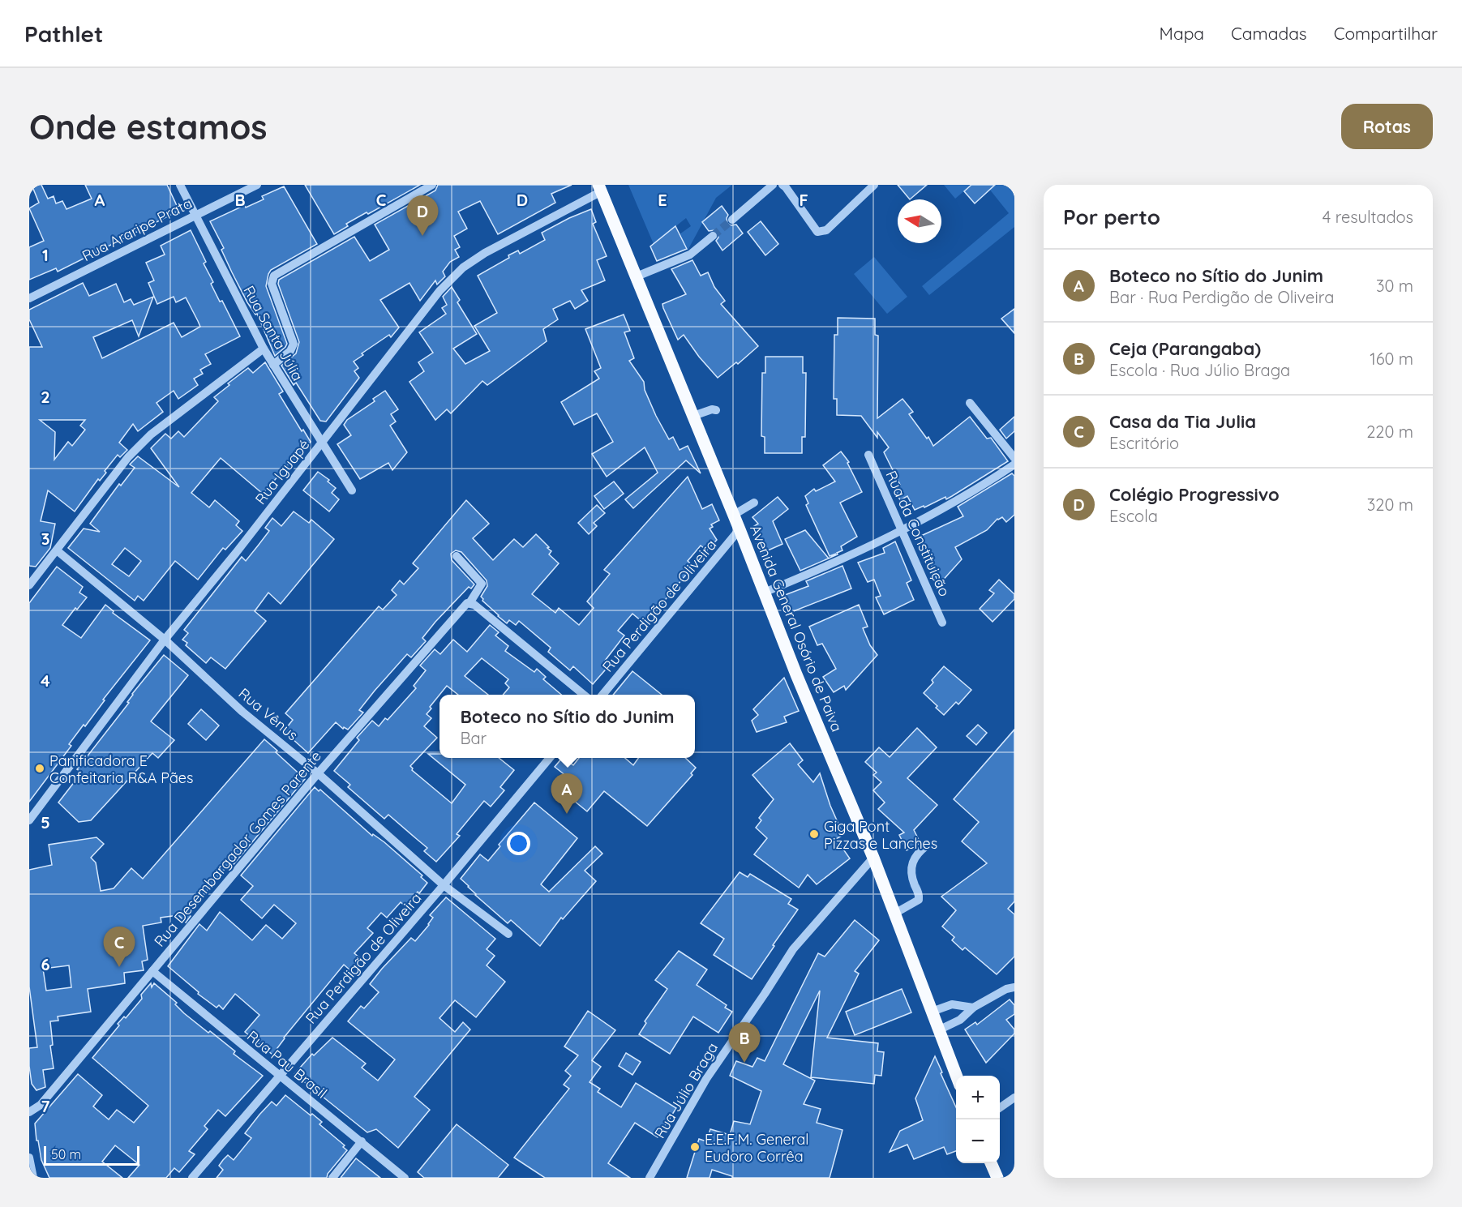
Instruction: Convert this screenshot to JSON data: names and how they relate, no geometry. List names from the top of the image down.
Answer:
{
  "streets": {
    "main road": ["Avenida General Osório de Paiva"],
    "street": [
      "Rua Araripe Prata",
      "Rua Santa Júlia",
      "Rua Iguapé",
      "Rua da Constituição",
      "Rua Perdigão de Oliveira",
      "Rua Vênus",
      "Rua Desembargador Gomes Parente",
      "Rua Pau Brasil",
      "Rua Júlio Braga"
    ]
  },
  "crossings": [
    ["Rua Araripe Prata", "Rua Santa Júlia"],
    ["Rua Santa Júlia", "Rua Iguapé"],
    ["Rua Iguapé", "Avenida General Osório de Paiva"],
    ["Rua Iguapé", "Rua Vênus"],
    ["Rua Perdigão de Oliveira", "Avenida General Osório de Paiva"],
    ["Rua Perdigão de Oliveira", "Rua Vênus"],
    ["Rua Perdigão de Oliveira", "Rua Pau Brasil"],
    ["Avenida General Osório de Paiva", "Rua Júlio Braga"],
    ["Rua Vênus", "Rua Desembargador Gomes Parente"],
    ["Rua Desembargador Gomes Parente", "Rua Pau Brasil"]
  ],
  "places": ["Panificadora E Confeitaria R&A Pães", "Giga Pont Pizzas e Lanches", "E.E.F.M. General Eudoro Corrêa"],
  "scale_bar": "50 m",
  "north": "left",
  "page": {
    "header": "Pathlet",
    "nav": ["Mapa", "Camadas", "Compartilhar"],
    "buttons": "Rotas",
    "title": "Onde estamos",
    "heading": ["Por perto", "4 resultados"],
    "pins": [
      "D",
      "A",
      "C",
      "B"
    ],
    "list": [
      {
        "mark": "A",
        "name": "Boteco no Sítio do Junim",
        "note": "Bar · Rua Perdigão de Oliveira",
        "value": "30 m"
      },
      {
        "mark": "B",
        "name": "Ceja (Parangaba)",
        "note": "Escola · Rua Júlio Braga",
        "value": "160 m"
      },
      {
        "mark": "C",
        "name": "Casa da Tia Julia",
        "note": "Escritório",
        "value": "220 m"
      },
      {
        "mark": "D",
        "name": "Colégio Progressivo",
        "note": "Escola",
        "value": "320 m"
      }
    ],
    "popup": ["Boteco no Sítio do Junim", "Bar"],
    "map_buttons": ["+", "−"],
    "scale": "50 m"
  },
  "grid": {
    "columns": [
      "A",
      "B",
      "C",
      "D",
      "E",
      "F"
    ],
    "rows": [
      "1",
      "2",
      "3",
      "4",
      "5",
      "6",
      "7"
    ]
  }
}
